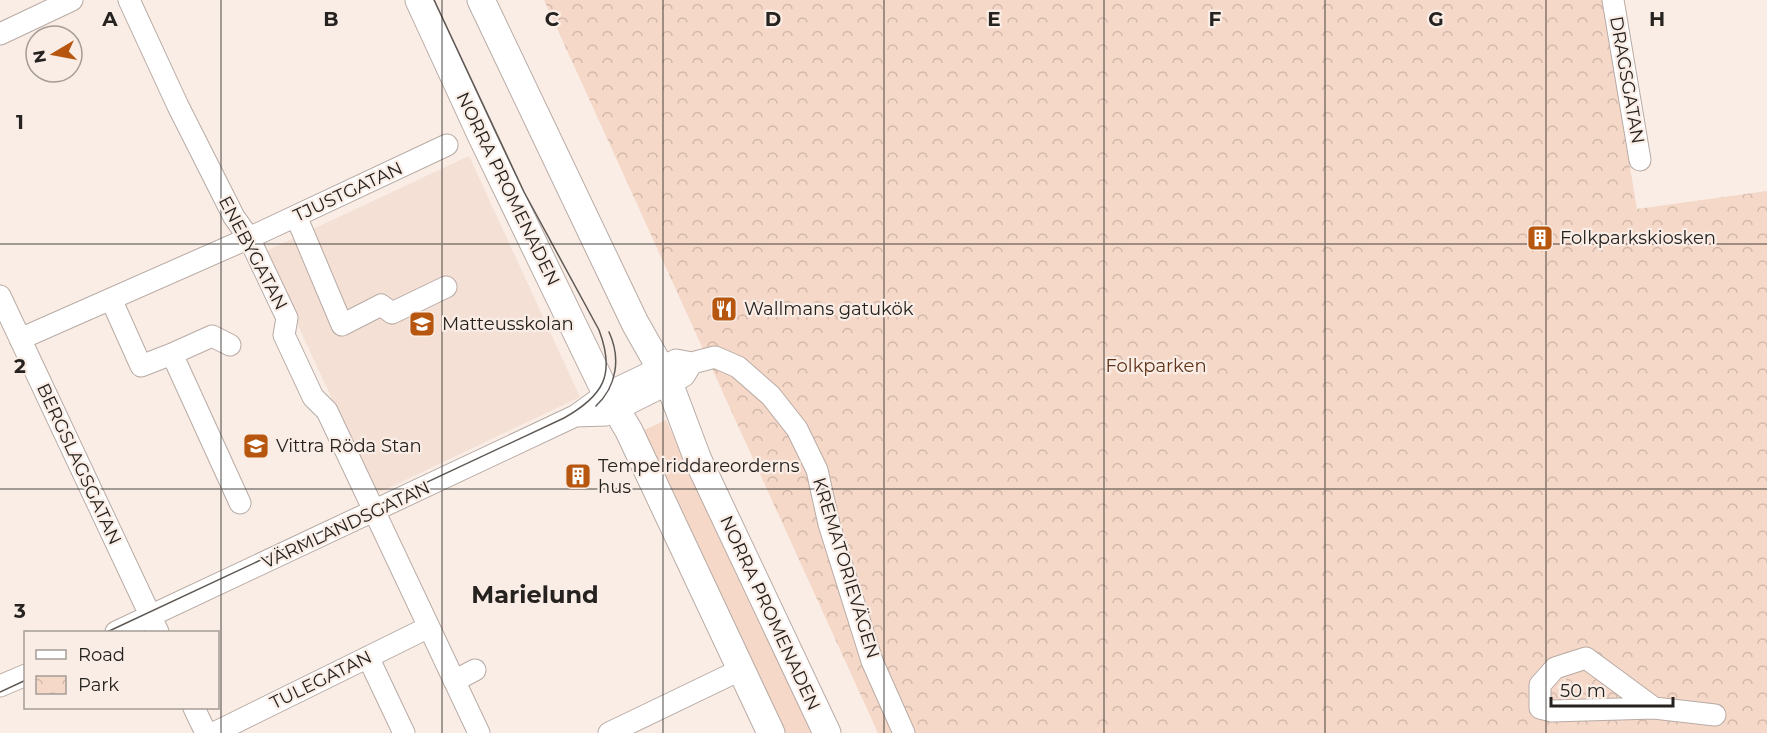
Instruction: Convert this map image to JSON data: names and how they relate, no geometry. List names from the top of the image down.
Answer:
{
  "streets": {
    "main road": ["NORRA PROMENADEN"],
    "street": [
      "DRAGSGATAN",
      "TJUSTGATAN",
      "ENEBYGATAN",
      "BERGSLAGSGATAN",
      "VÄRMLANDSGATAN",
      "KREMATORIEVÄGEN",
      "TULEGATAN"
    ]
  },
  "crossings": [
    ["NORRA PROMENADEN", "VÄRMLANDSGATAN"],
    ["NORRA PROMENADEN", "KREMATORIEVÄGEN"],
    ["TJUSTGATAN", "ENEBYGATAN"],
    ["TJUSTGATAN", "BERGSLAGSGATAN"],
    ["ENEBYGATAN", "VÄRMLANDSGATAN"],
    ["ENEBYGATAN", "TULEGATAN"],
    ["BERGSLAGSGATAN", "VÄRMLANDSGATAN"],
    ["VÄRMLANDSGATAN", "KREMATORIEVÄGEN"]
  ],
  "districts": ["Marielund"],
  "parks": ["Folkparken"],
  "places": {
    "building": ["Folkparkskiosken", "Tempelriddareorderns hus"],
    "restaurant": ["Wallmans gatukök"],
    "school or university": ["Matteusskolan", "Vittra Röda Stan"]
  },
  "legend": ["Road", "Park"],
  "scale_bar": "50 m",
  "north": "left",
  "grid": {
    "columns": [
      "A",
      "B",
      "C",
      "D",
      "E",
      "F",
      "G",
      "H"
    ],
    "rows": ["1", "2", "3"]
  }
}
